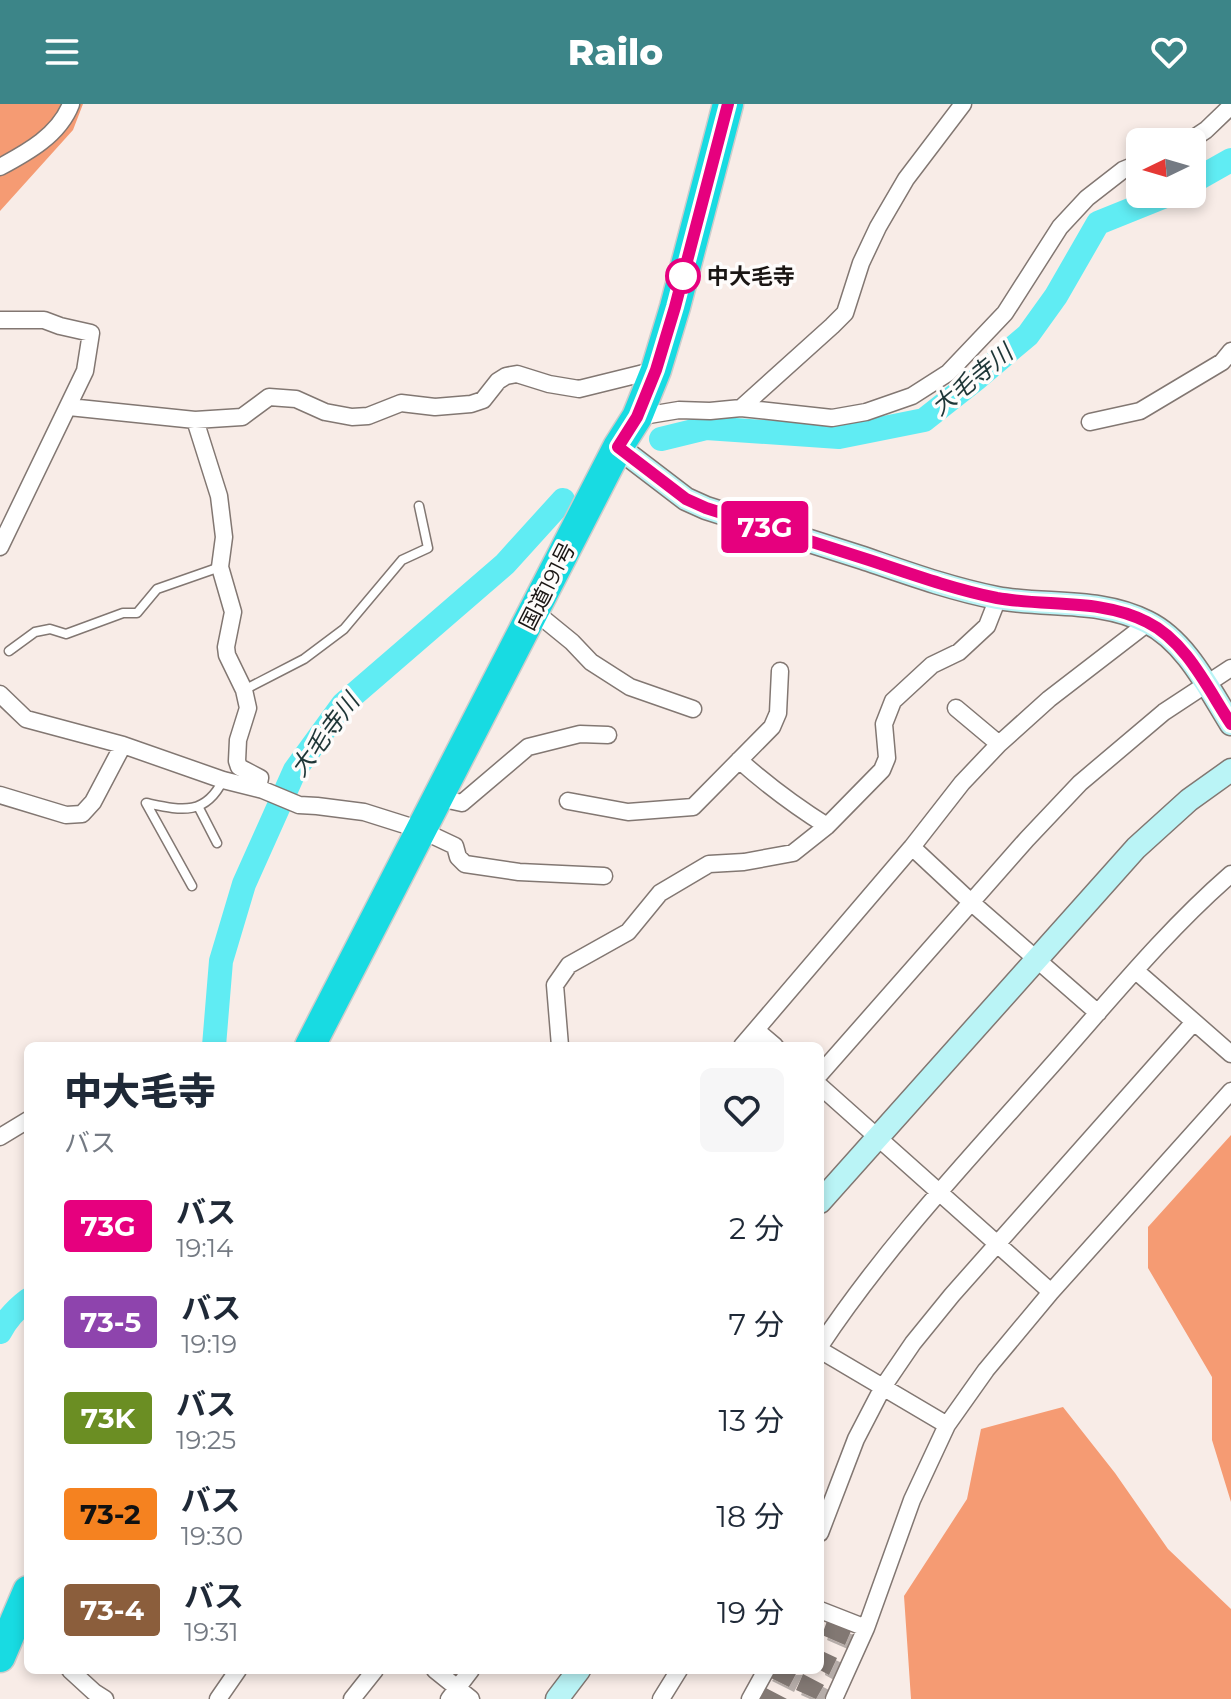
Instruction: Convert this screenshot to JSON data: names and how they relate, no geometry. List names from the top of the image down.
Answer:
{
  "streets": {
    "highway": ["国道191号"]
  },
  "water": ["大毛寺川"],
  "places": ["中大毛寺"],
  "lines": ["bus line 73G"],
  "north": "left",
  "page": {
    "header": "Railo",
    "on_map": "73G",
    "heading": ["中大毛寺", "バス"],
    "list": [
      {
        "mark": "73G",
        "name": "バス",
        "note": "19:14",
        "value": "2 分"
      },
      {
        "mark": "73-5",
        "name": "バス",
        "note": "19:19",
        "value": "7 分"
      },
      {
        "mark": "73K",
        "name": "バス",
        "note": "19:25",
        "value": "13 分"
      },
      {
        "mark": "73-2",
        "name": "バス",
        "note": "19:30",
        "value": "18 分"
      },
      {
        "mark": "73-4",
        "name": "バス",
        "note": "19:31",
        "value": "19 分"
      }
    ]
  }
}
